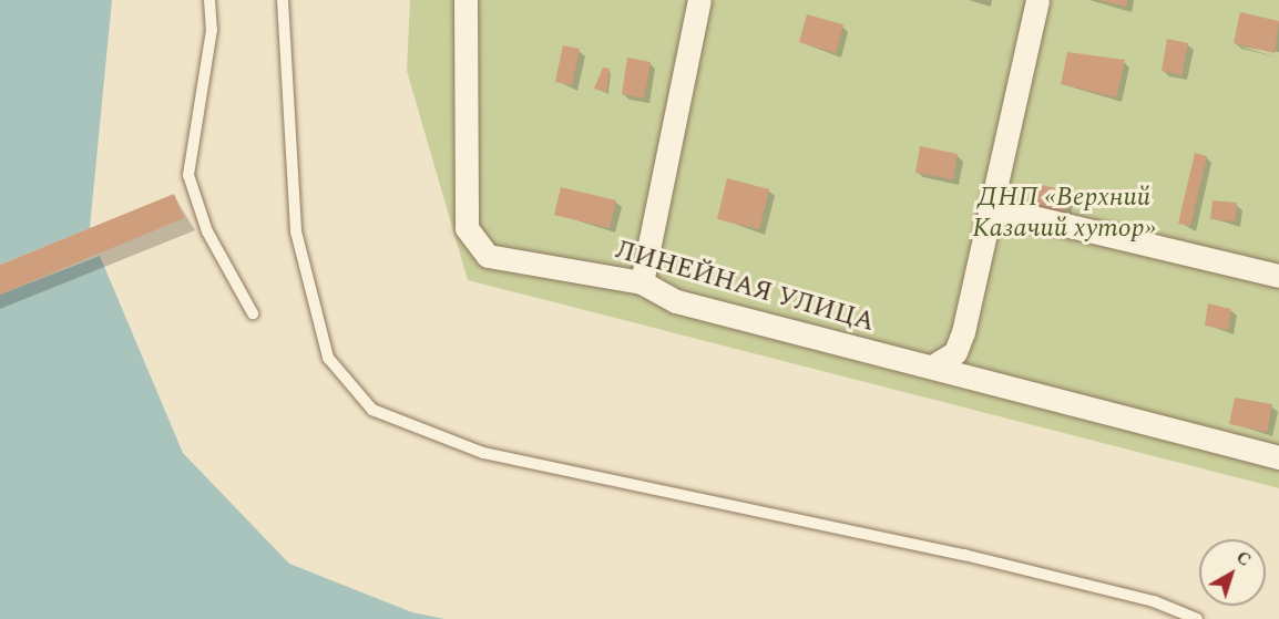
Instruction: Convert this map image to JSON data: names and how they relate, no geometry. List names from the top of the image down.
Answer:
{
  "streets": {
    "street": ["ЛИНЕЙНАЯ УЛИЦА"]
  },
  "parks": ["ДНП «Верхний Казачий хутор»"],
  "north": "top right"
}
